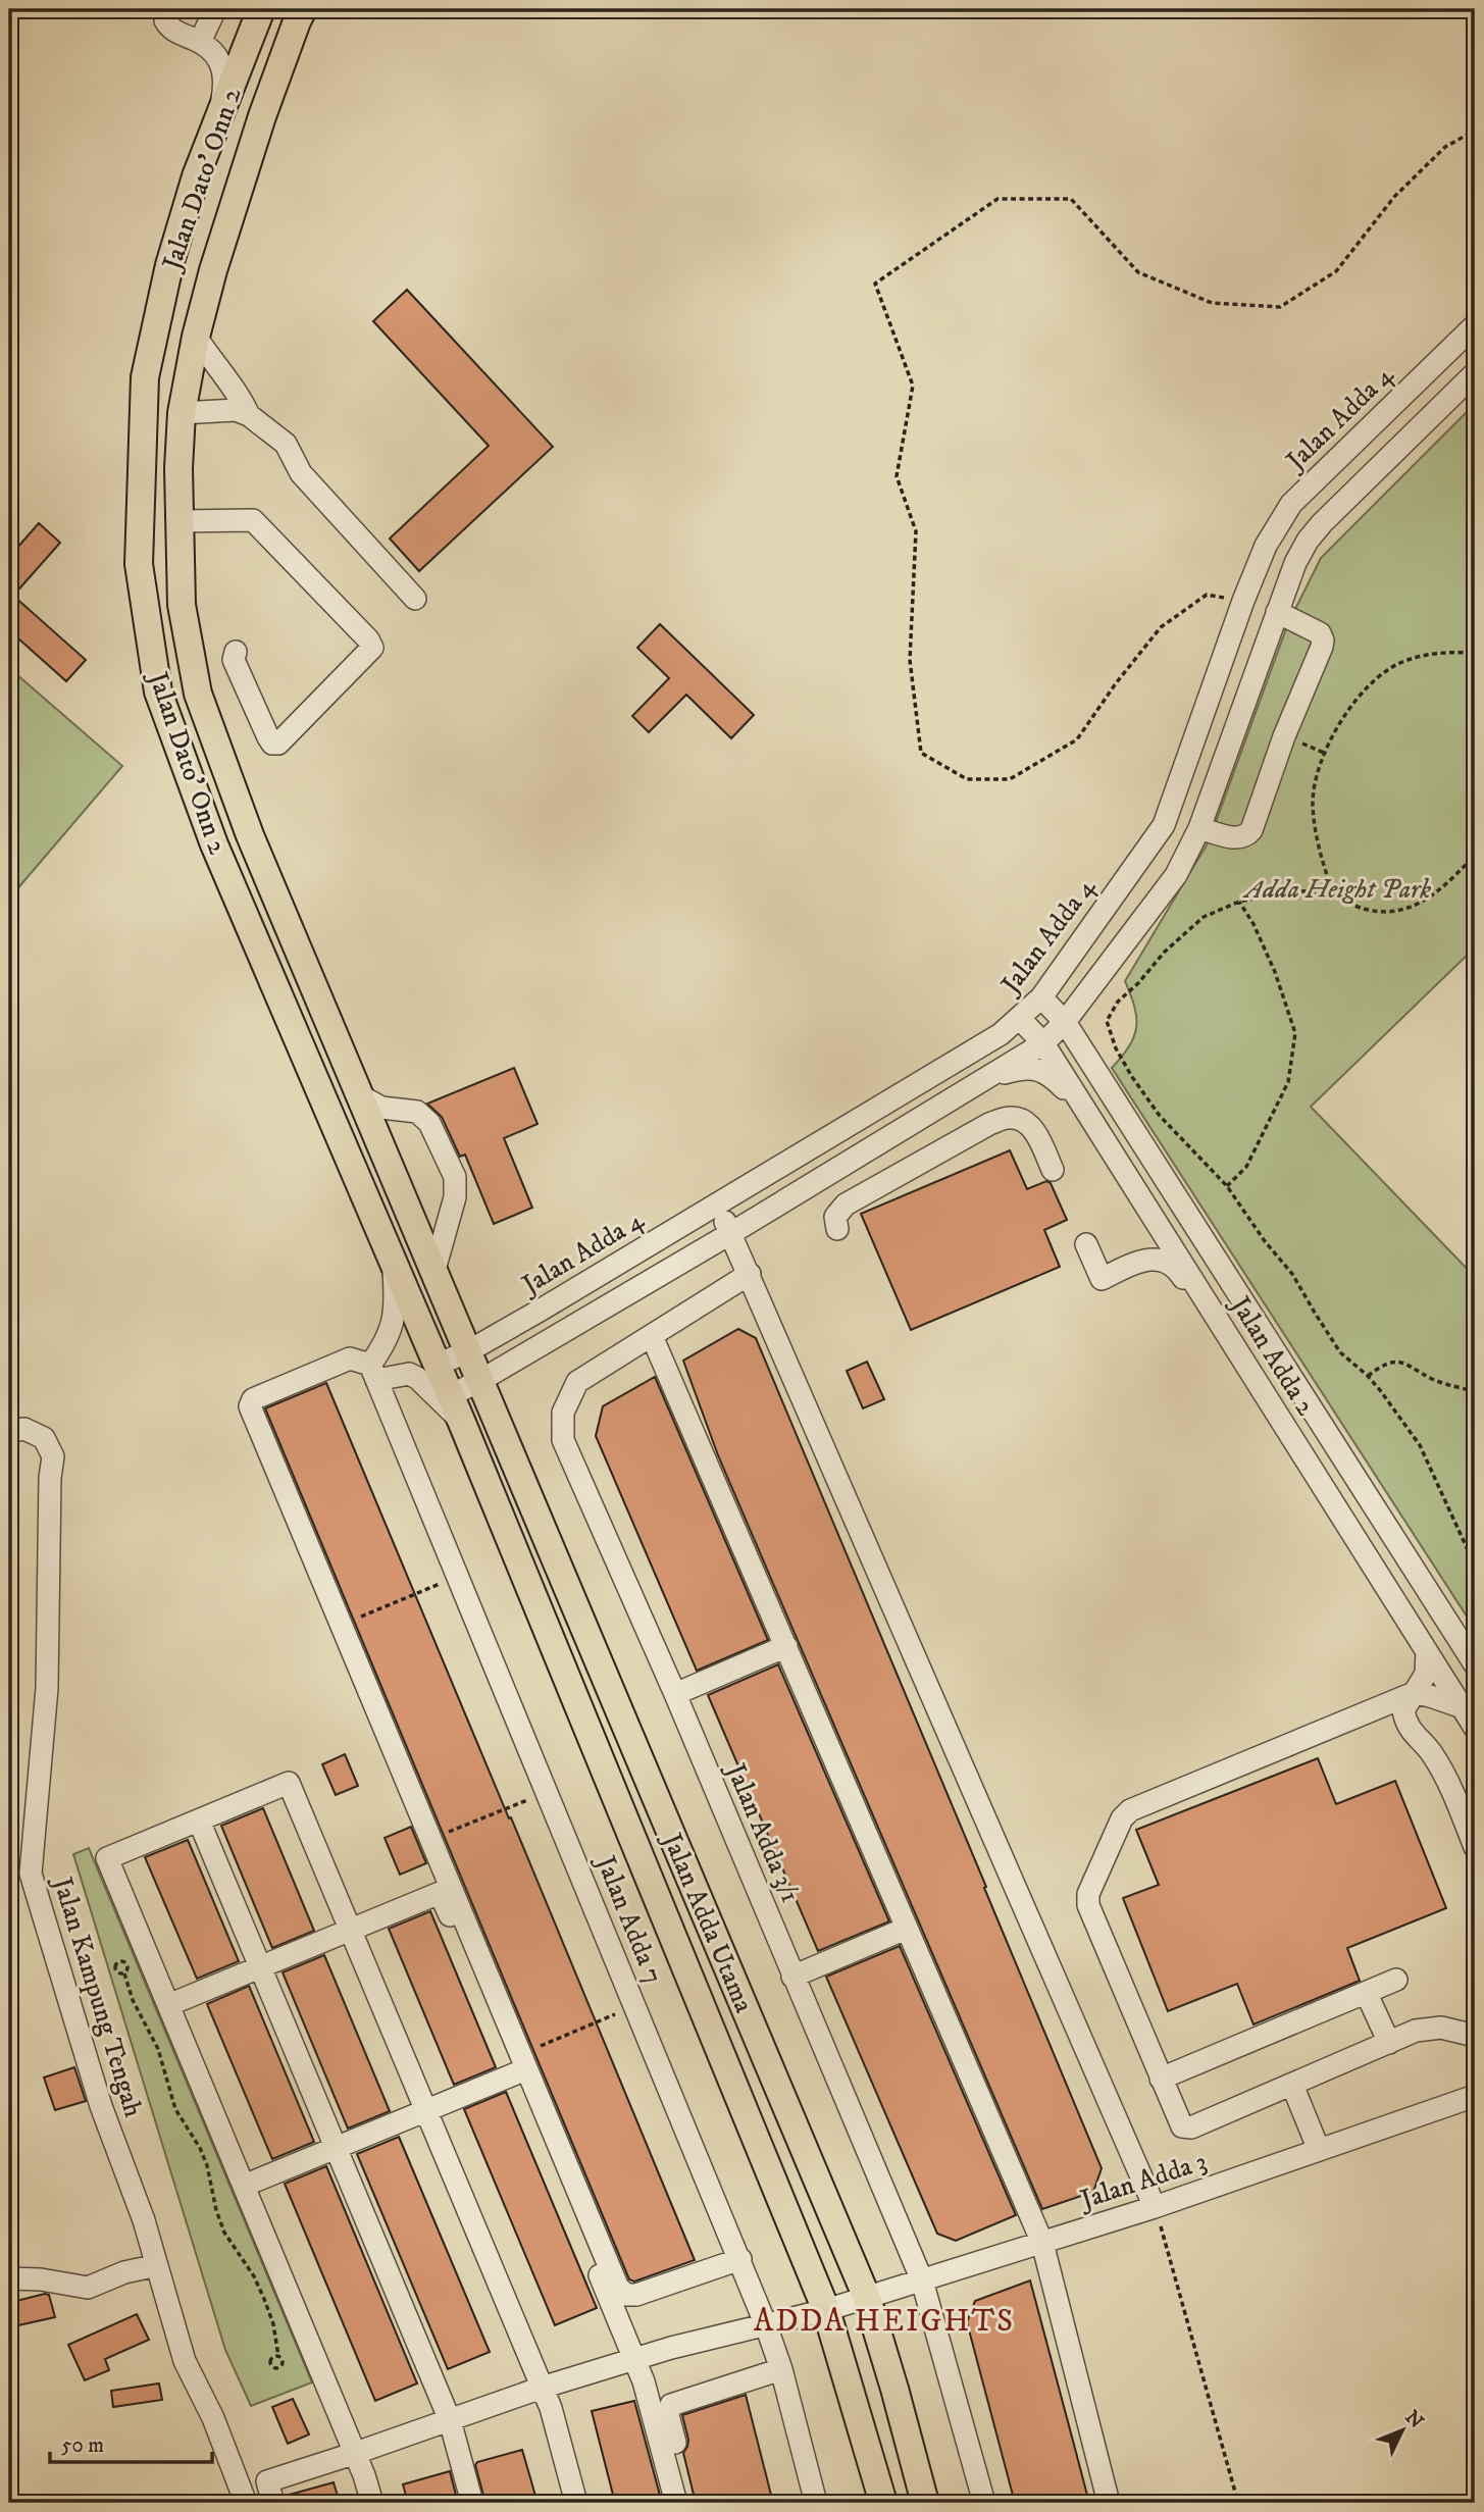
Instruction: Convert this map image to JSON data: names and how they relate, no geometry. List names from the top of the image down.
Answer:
{
  "streets": {
    "main road": ["Jalan Dato' Onn 2", "Jalan Adda Utama"],
    "street": [
      "Jalan Adda 4",
      "Jalan Adda 2",
      "Jalan Adda 3/1",
      "Jalan Adda 7",
      "Jalan Kampung Tengah",
      "Jalan Adda 3"
    ]
  },
  "crossings": [
    ["Jalan Dato' Onn 2", "Jalan Adda 4"],
    ["Jalan Dato' Onn 2", "Jalan Adda Utama"],
    ["Jalan Adda 4", "Jalan Adda 2"],
    ["Jalan Adda 4", "Jalan Adda Utama"],
    ["Jalan Adda 3/1", "Jalan Adda 3"],
    ["Jalan Adda 7", "Jalan Adda 3"],
    ["Jalan Adda Utama", "Jalan Adda 3"]
  ],
  "districts": ["ADDA HEIGHTS"],
  "parks": ["Adda Height Park"],
  "scale_bar": "50 m",
  "north": "top right"
}
